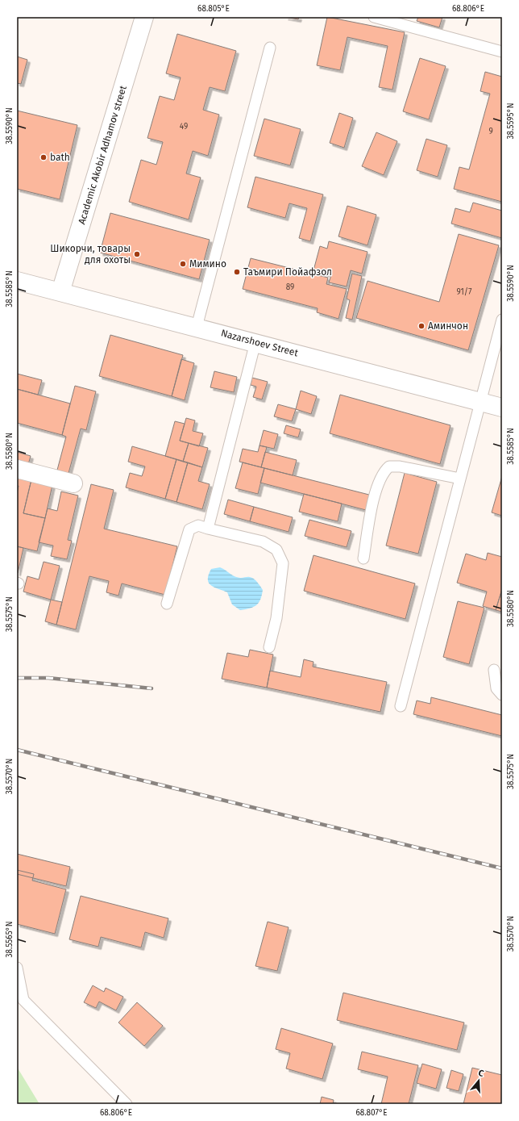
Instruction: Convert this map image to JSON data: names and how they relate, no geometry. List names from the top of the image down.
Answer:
{
  "streets": {
    "street": ["Academic Akobir Adhamov street", "Nazarshoev Street"]
  },
  "crossings": [
    ["Academic Akobir Adhamov street", "Nazarshoev Street"]
  ],
  "places": [
    "bath",
    "Шикорчи, товары для охоты",
    "Мимино",
    "Таъмири Пойафзол",
    "Аминчон"
  ],
  "house_numbers": [
    "49",
    "9",
    "89",
    "91/7"
  ],
  "north": "top",
  "coordinates": [
    "68.805°E",
    "68.806°E",
    "38.5595°N",
    "38.5590°N",
    "38.5585°N",
    "38.5580°N",
    "38.5575°N",
    "38.5570°N",
    "38.5565°N",
    "68.807°E"
  ]
}
